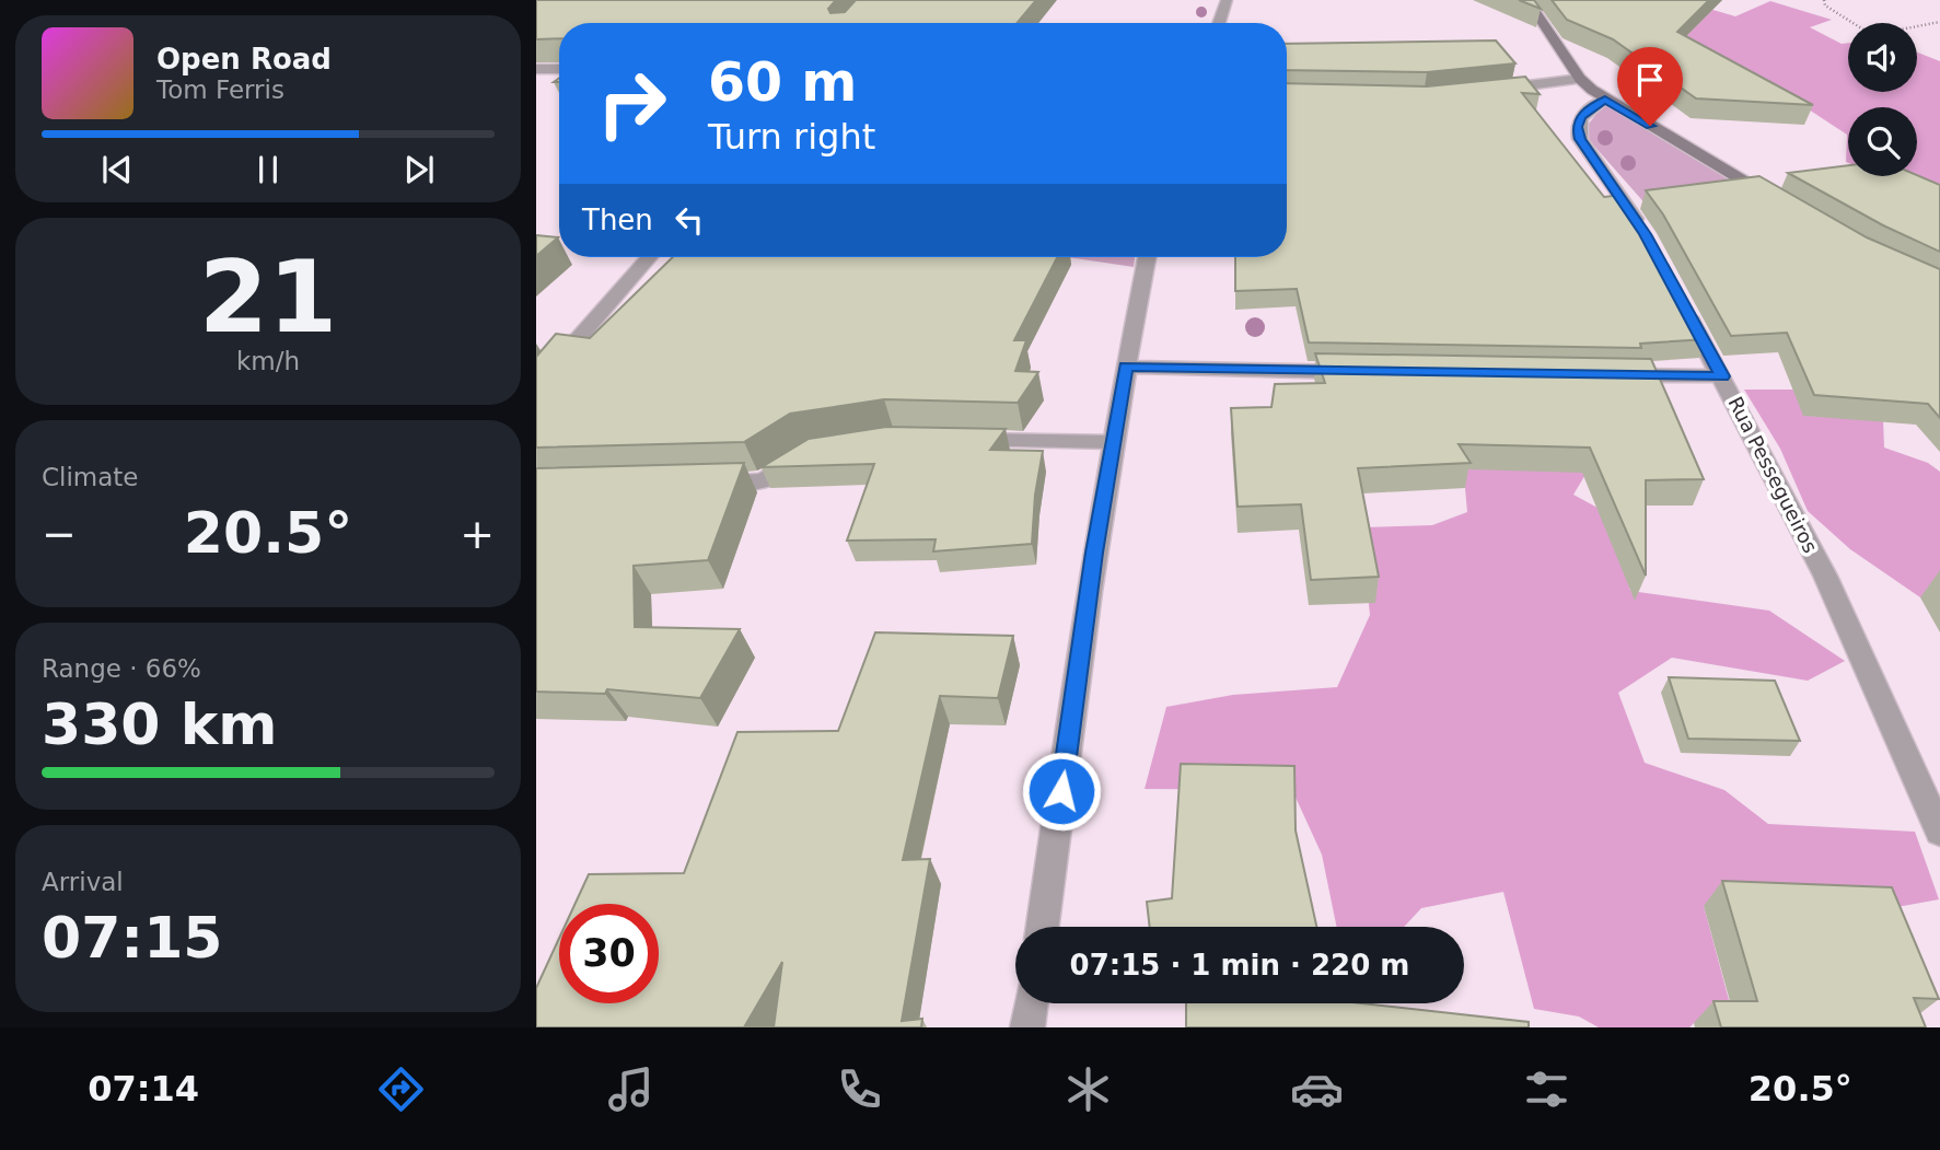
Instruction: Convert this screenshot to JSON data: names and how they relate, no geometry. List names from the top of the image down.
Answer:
{
  "streets": {
    "street": ["Rua Pessegueiros"]
  },
  "page": {
    "turn": ["60 m", "Turn right"],
    "song": ["Open Road", "Tom Ferris"],
    "then": "Then",
    "tile": [
      ["21", "km/h"],
      "Climate",
      ["Range · 66%", "330 km"],
      ["Arrival", "07:15"]
    ],
    "heat": ["−", "20.5°", "+"],
    "limit": "30",
    "trip": "07:15 · 1 min · 220 m",
    "tabs": ["07:14", "20.5°"]
  }
}
